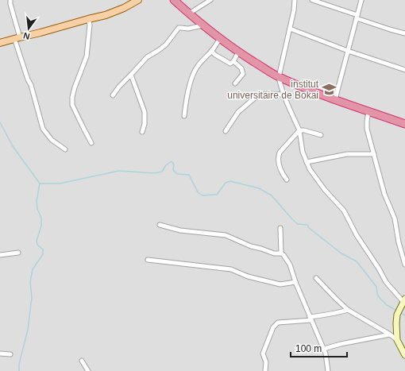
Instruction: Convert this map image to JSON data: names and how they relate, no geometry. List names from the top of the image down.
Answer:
{
  "places": {
    "school or university": ["institut universitaire de Bokai"]
  },
  "scale_bar": "100 m",
  "north": "bottom"
}
